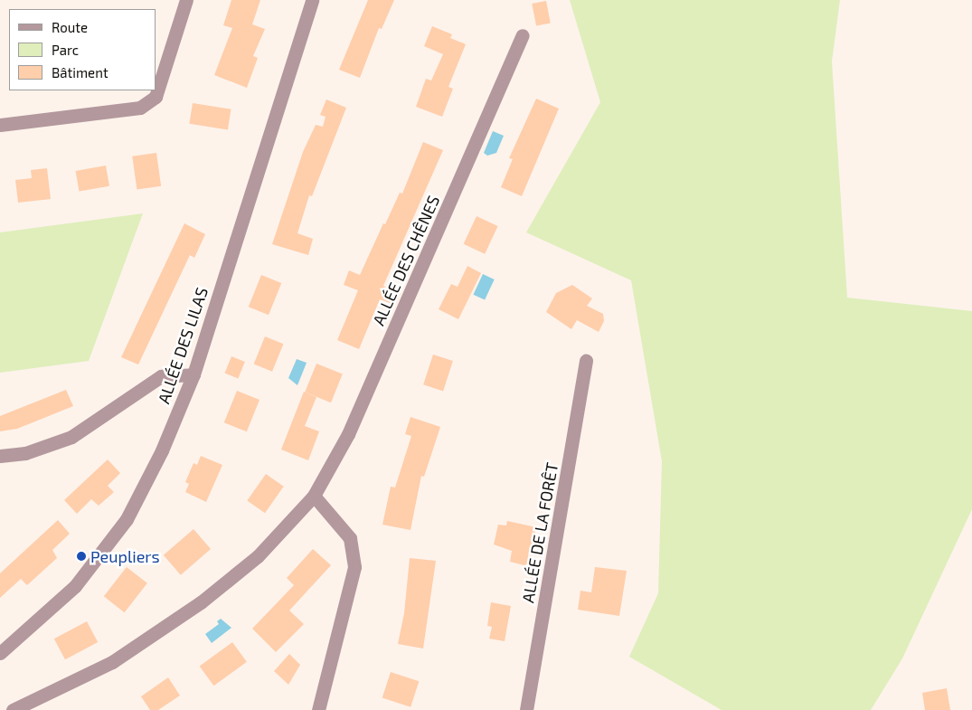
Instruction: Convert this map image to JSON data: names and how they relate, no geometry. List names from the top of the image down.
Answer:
{
  "streets": {
    "street": ["ALLÉE DES CHÊNES", "ALLÉE DES LILAS", "ALLÉE DE LA FORÊT"]
  },
  "places": ["Peupliers"],
  "legend": ["Route", "Parc", "Bâtiment"]
}
